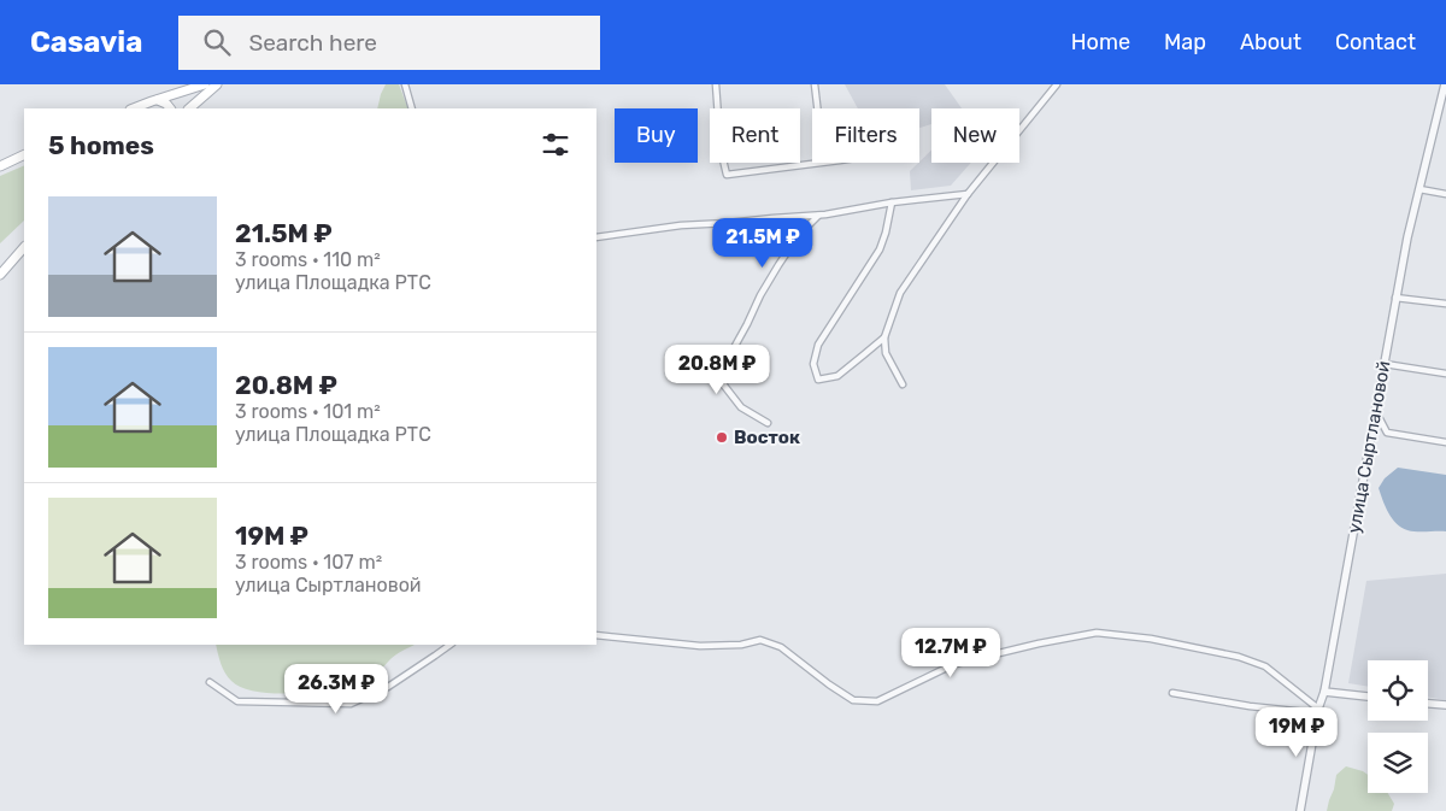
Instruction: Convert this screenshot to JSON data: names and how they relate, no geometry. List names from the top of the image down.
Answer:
{
  "streets": {
    "street": ["улица Сыртлановой"]
  },
  "places": ["Восток"],
  "page": {
    "header": "Casavia",
    "search": "Search here",
    "nav": [
      "Home",
      "Map",
      "About",
      "Contact"
    ],
    "chip": [
      "Buy",
      "Rent",
      "Filters",
      "New"
    ],
    "heading": "5 homes",
    "list": [
      {
        "name": "21.5M ₽",
        "note": "3 rooms · 110 m² · улица Площадка РТС"
      },
      {
        "name": "20.8M ₽",
        "note": "3 rooms · 101 m² · улица Площадка РТС"
      },
      {
        "name": "19M ₽",
        "note": "3 rooms · 107 m² · улица Сыртлановой"
      }
    ],
    "price": [
      "21.5M ₽",
      "20.8M ₽",
      "12.7M ₽",
      "26.3M ₽",
      "19M ₽"
    ]
  }
}
